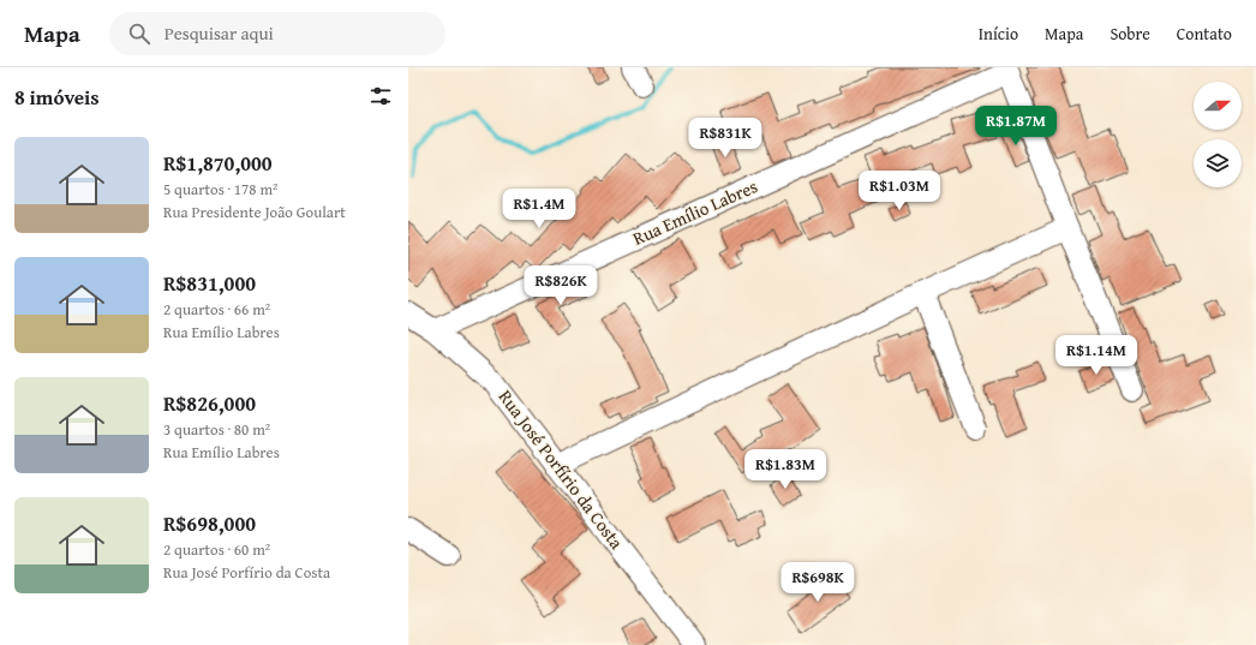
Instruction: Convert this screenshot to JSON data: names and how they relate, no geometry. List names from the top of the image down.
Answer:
{
  "streets": {
    "street": ["Rua Emílio Labres", "Rua José Porfírio da Costa"]
  },
  "crossings": [
    ["Rua Emílio Labres", "Rua José Porfírio da Costa"]
  ],
  "north": "right",
  "page": {
    "header": "Mapa",
    "search": "Pesquisar aqui",
    "nav": [
      "Início",
      "Mapa",
      "Sobre",
      "Contato"
    ],
    "heading": "8 imóveis",
    "price": [
      "R$1.87M",
      "R$831K",
      "R$1.03M",
      "R$1.4M",
      "R$826K",
      "R$1.14M",
      "R$1.83M",
      "R$698K"
    ],
    "list": [
      {
        "name": "R$1,870,000",
        "note": "5 quartos · 178 m² · Rua Presidente João Goulart"
      },
      {
        "name": "R$831,000",
        "note": "2 quartos · 66 m² · Rua Emílio Labres"
      },
      {
        "name": "R$826,000",
        "note": "3 quartos · 80 m² · Rua Emílio Labres"
      },
      {
        "name": "R$698,000",
        "note": "2 quartos · 60 m² · Rua José Porfírio da Costa"
      }
    ]
  }
}
